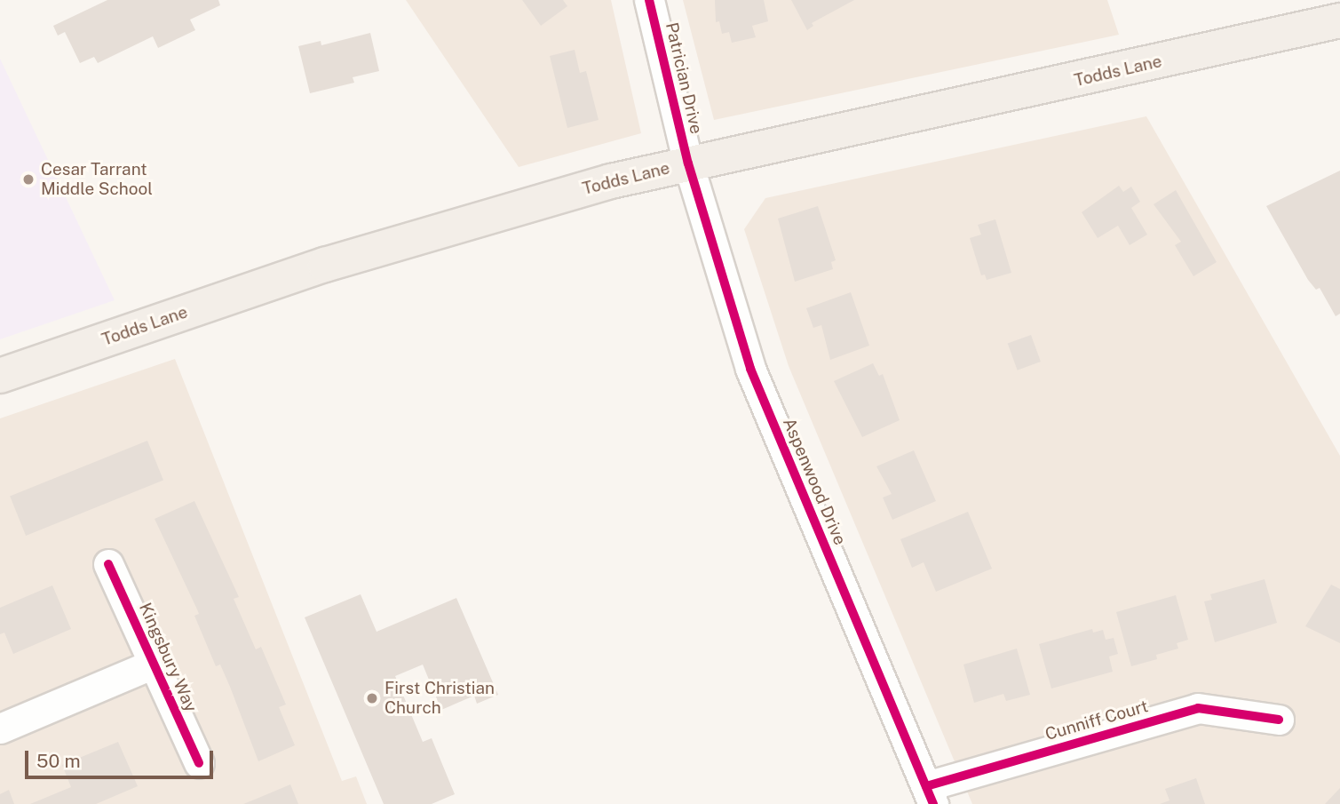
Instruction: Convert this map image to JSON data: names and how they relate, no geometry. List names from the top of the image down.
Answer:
{
  "streets": {
    "main road": ["Todds Lane"],
    "street": [
      "Patrician Drive",
      "Aspenwood Drive",
      "Kingsbury Way",
      "Cunniff Court"
    ]
  },
  "crossings": [
    ["Todds Lane", "Patrician Drive"],
    ["Todds Lane", "Aspenwood Drive"],
    ["Patrician Drive", "Aspenwood Drive"],
    ["Aspenwood Drive", "Cunniff Court"]
  ],
  "places": ["Cesar Tarrant Middle School", "First Christian Church"],
  "scale_bar": "50 m"
}
